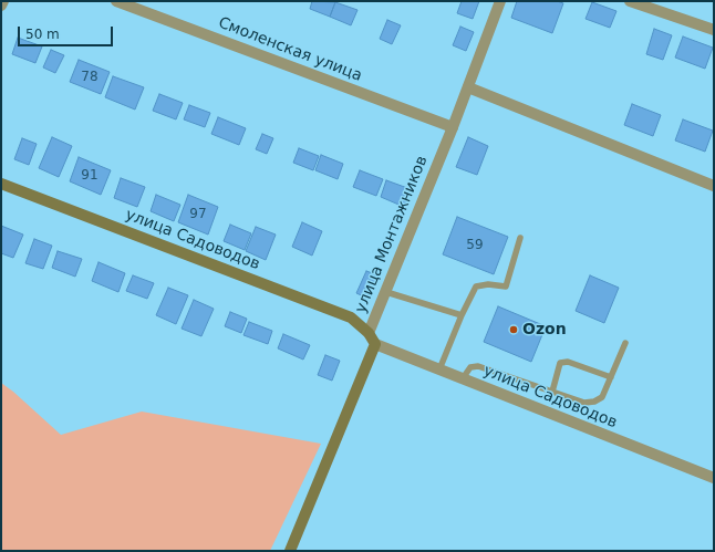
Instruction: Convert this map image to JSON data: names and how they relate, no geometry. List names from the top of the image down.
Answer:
{
  "streets": {
    "main road": ["улица Монтажников", "улица Садоводов"],
    "street": ["Смоленская улица"]
  },
  "crossings": [
    ["Смоленская улица", "улица Монтажников"],
    ["улица Монтажников", "улица Садоводов"]
  ],
  "places": ["Ozon"],
  "house_numbers": [
    "78",
    "91",
    "97",
    "59"
  ],
  "scale_bar": "50 m"
}
